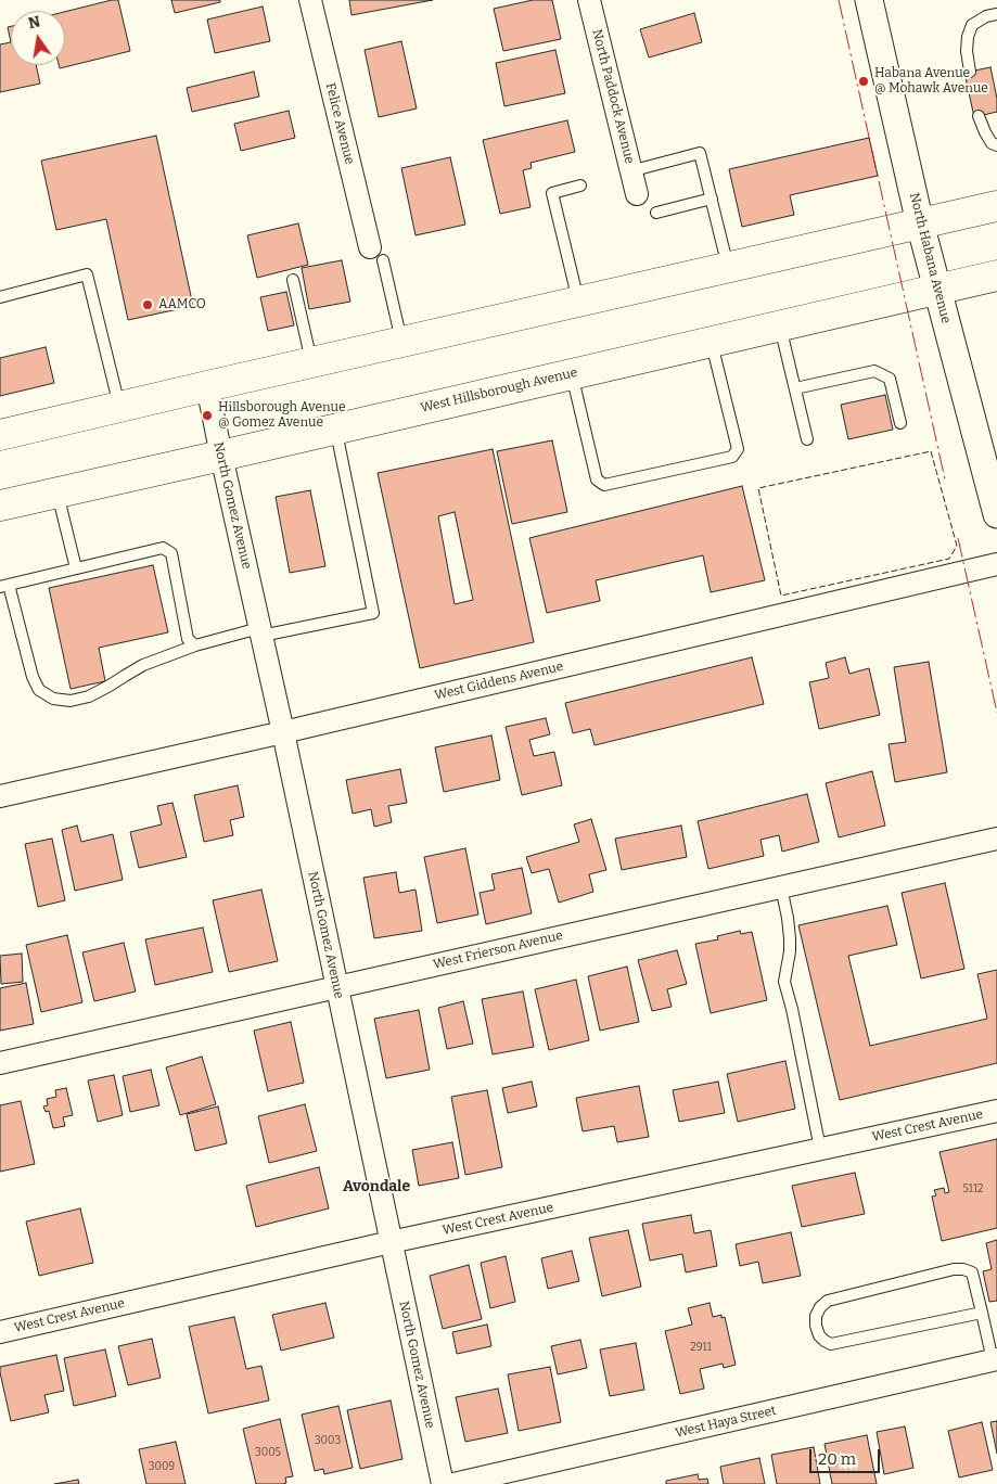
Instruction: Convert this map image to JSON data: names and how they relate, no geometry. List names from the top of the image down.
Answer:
{
  "streets": {
    "main road": ["West Hillsborough Avenue"],
    "street": [
      "North Paddock Avenue",
      "Felice Avenue",
      "North Habana Avenue",
      "North Gomez Avenue",
      "West Giddens Avenue",
      "West Frierson Avenue",
      "West Crest Avenue",
      "West Haya Street"
    ]
  },
  "crossings": [
    ["North Habana Avenue", "West Hillsborough Avenue"],
    ["West Hillsborough Avenue", "North Gomez Avenue"],
    ["North Gomez Avenue", "West Giddens Avenue"],
    ["North Gomez Avenue", "West Frierson Avenue"],
    ["North Gomez Avenue", "West Crest Avenue"]
  ],
  "districts": ["Avondale"],
  "places": ["Habana Avenue @ Mohawk Avenue", "AAMCO", "Hillsborough Avenue @ Gomez Avenue"],
  "house_numbers": [
    "5112",
    "2911",
    "3003",
    "3005",
    "3009"
  ],
  "scale_bar": "20 m",
  "north": "top"
}
